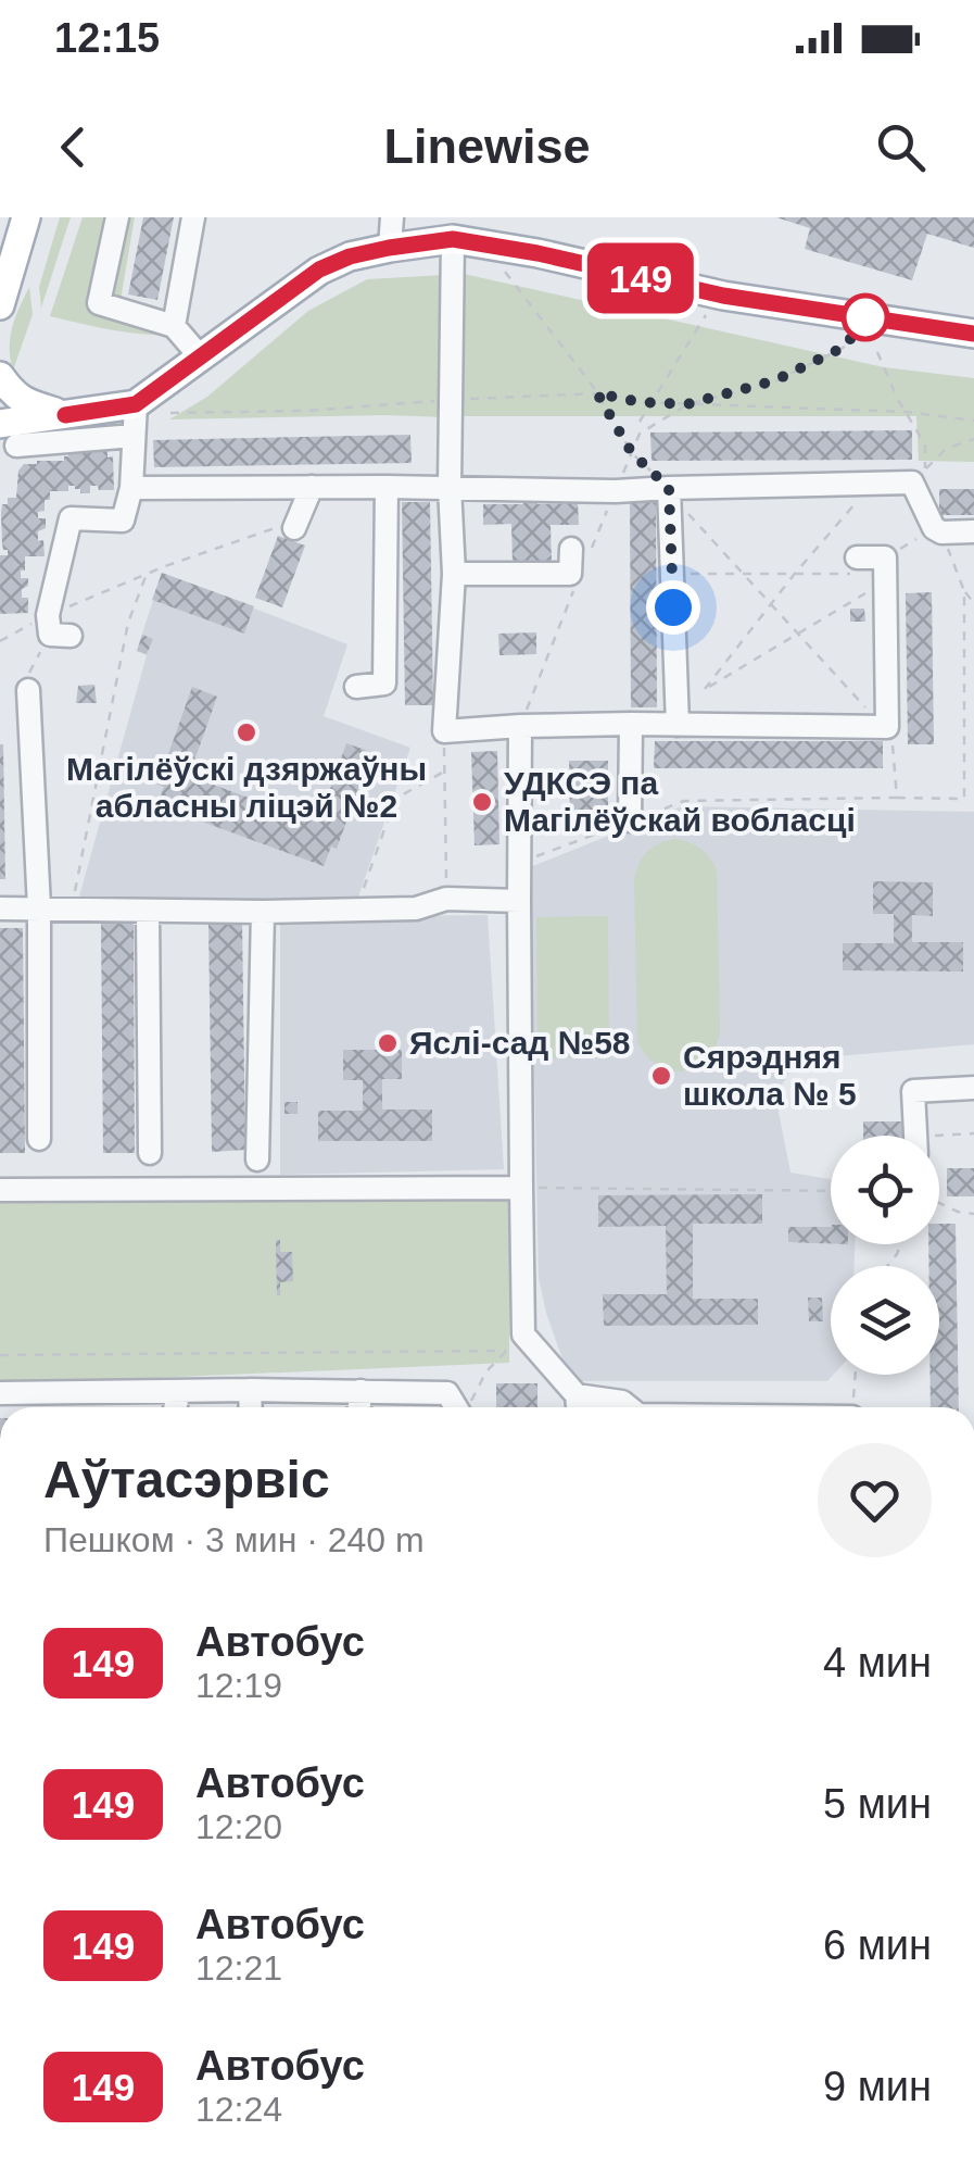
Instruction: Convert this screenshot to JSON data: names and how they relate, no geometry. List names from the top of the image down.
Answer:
{
  "places": [
    "Магілёўскі дзяржаўны абласны ліцэй №2",
    "УДКСЭ па Магілёўскай вобласці",
    "Яслі-сад №58",
    "Сярэдняя школа № 5"
  ],
  "lines": ["bus line 149"],
  "page": {
    "status": "12:15",
    "header": "Linewise",
    "on_map": "149",
    "heading": ["Аўтасэрвіс", "Пешком · 3 мин · 240 m"],
    "list": [
      {
        "mark": "149",
        "name": "Автобус",
        "note": "12:19",
        "value": "4 мин"
      },
      {
        "mark": "149",
        "name": "Автобус",
        "note": "12:20",
        "value": "5 мин"
      },
      {
        "mark": "149",
        "name": "Автобус",
        "note": "12:21",
        "value": "6 мин"
      },
      {
        "mark": "149",
        "name": "Автобус",
        "note": "12:24",
        "value": "9 мин"
      }
    ]
  }
}
